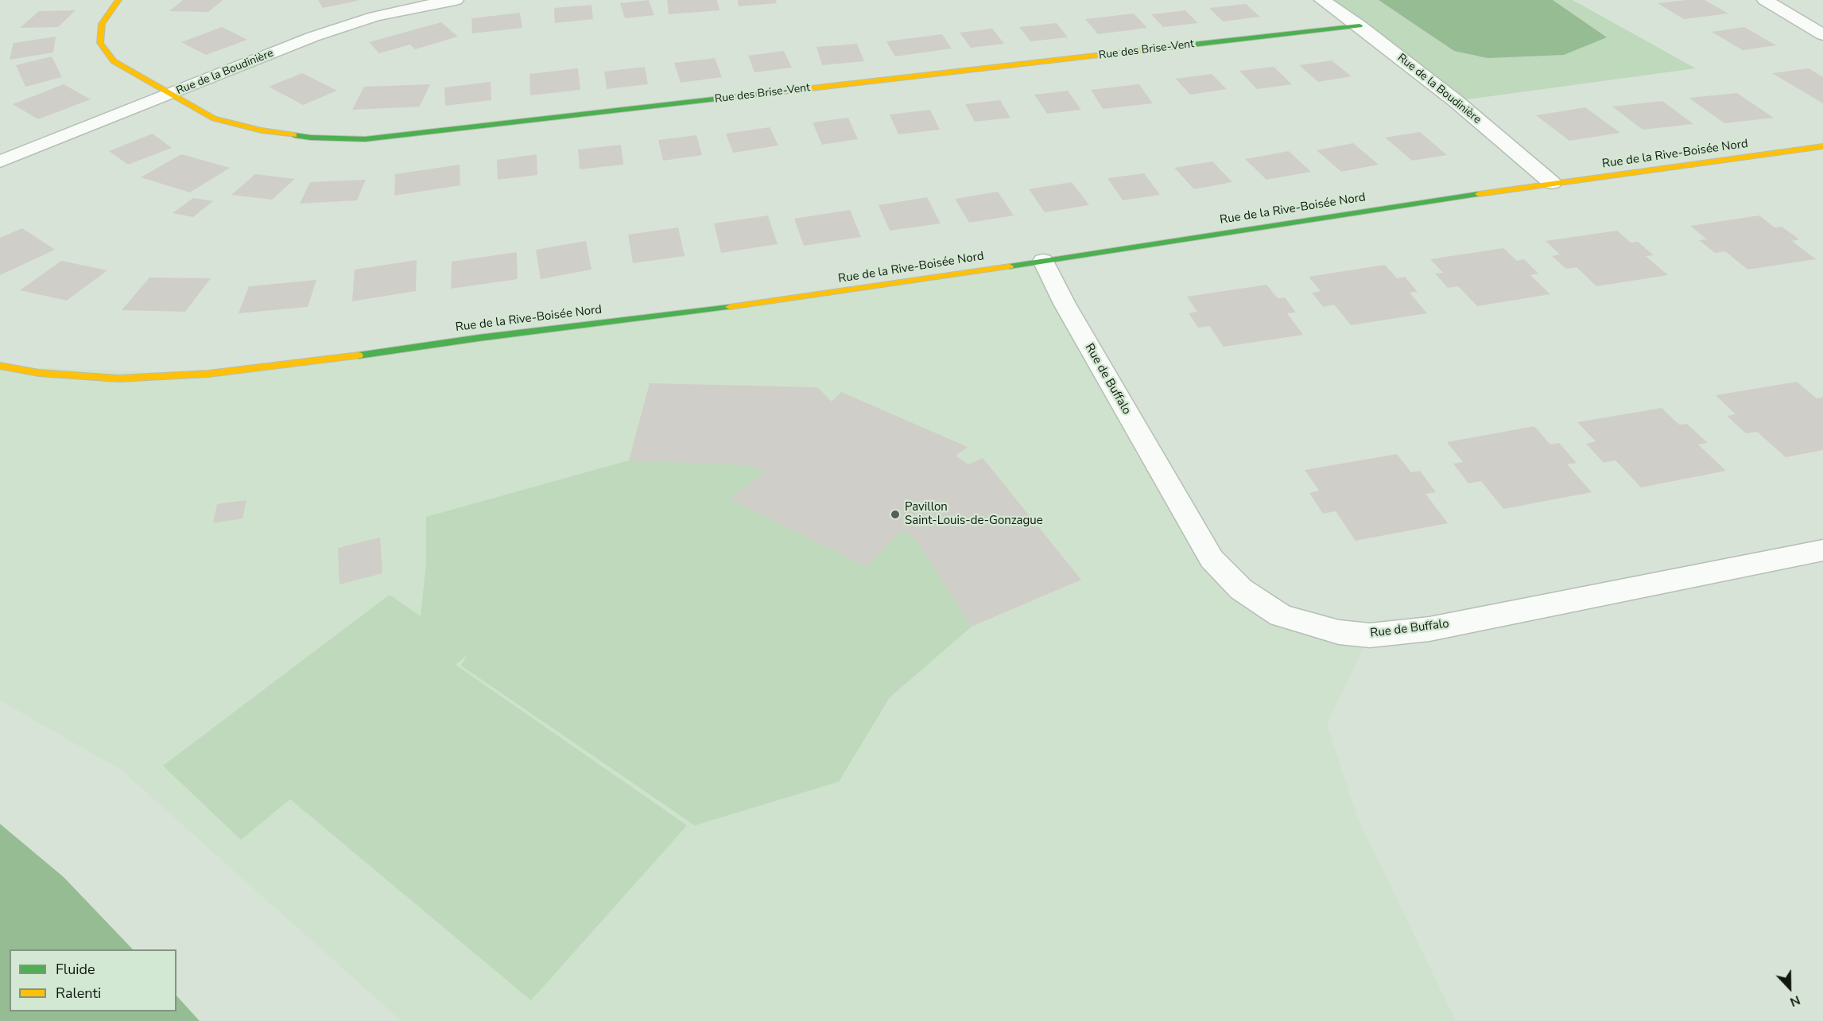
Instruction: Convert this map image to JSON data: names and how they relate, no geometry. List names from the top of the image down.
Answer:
{
  "streets": {
    "street": [
      "Rue des Brise-Vent",
      "Rue de la Boudinière",
      "Rue de la Rive-Boisée Nord",
      "Rue de Buffalo"
    ]
  },
  "crossings": [
    ["Rue des Brise-Vent", "Rue de la Boudinière"],
    ["Rue de la Boudinière", "Rue de la Rive-Boisée Nord"],
    ["Rue de la Rive-Boisée Nord", "Rue de Buffalo"]
  ],
  "places": ["Pavillon Saint-Louis-de-Gonzague"],
  "legend": ["Fluide", "Ralenti"],
  "north": "bottom"
}
